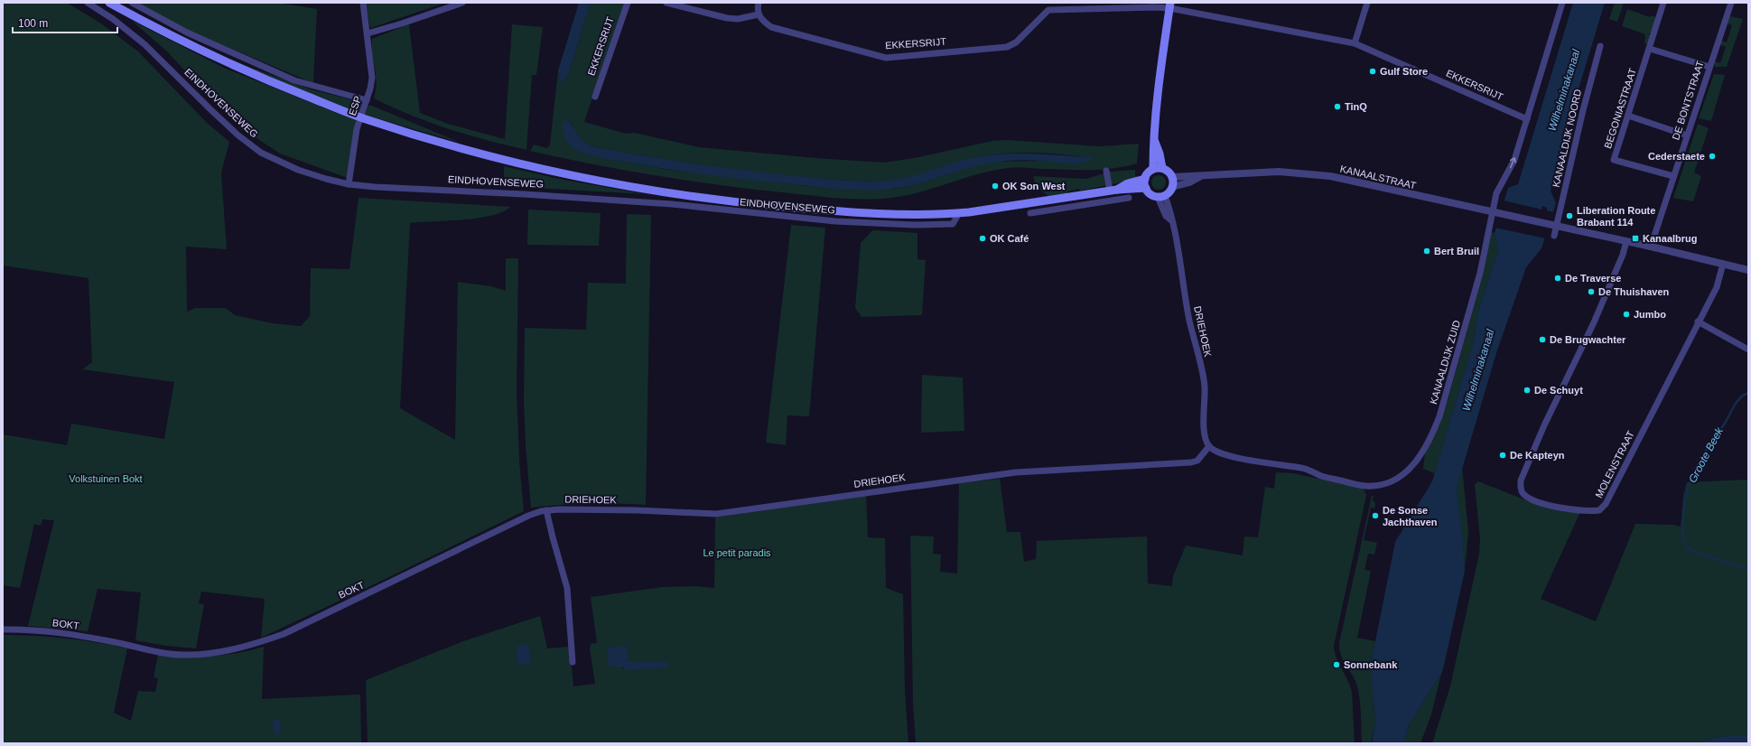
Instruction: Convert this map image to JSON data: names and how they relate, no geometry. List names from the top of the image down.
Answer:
{
  "streets": {
    "main road": ["EINDHOVENSEWEG"],
    "street": [
      "EKKERSRIJT",
      "DE BONTSTRAAT",
      "ESP",
      "BEGONIASTRAAT",
      "KANAALDIJK NOORD",
      "KANAALSTRAAT",
      "DRIEHOEK",
      "KANAALDIJK ZUID",
      "MOLENSTRAAT",
      "BOKT"
    ]
  },
  "crossings": [
    ["DE BONTSTRAAT", "BEGONIASTRAAT"],
    ["DE BONTSTRAAT", "KANAALSTRAAT"],
    ["EINDHOVENSEWEG", "ESP"],
    ["EINDHOVENSEWEG", "KANAALSTRAAT"],
    ["EINDHOVENSEWEG", "DRIEHOEK"],
    ["KANAALDIJK NOORD", "KANAALSTRAAT"],
    ["KANAALSTRAAT", "DRIEHOEK"],
    ["KANAALSTRAAT", "KANAALDIJK ZUID"],
    ["KANAALSTRAAT", "MOLENSTRAAT"],
    ["DRIEHOEK", "KANAALDIJK ZUID"],
    ["DRIEHOEK", "BOKT"]
  ],
  "water": ["Wilhelminakanaal", "Groote Beek"],
  "parks": ["Volkstuinen Bokt", "Le petit paradis"],
  "places": {
    "other": [
      "Gulf Store",
      "TinQ",
      "Cederstaete",
      "OK Son West",
      "Liberation Route Brabant 114",
      "OK Café",
      "Bert Bruil",
      "De Traverse",
      "De Thuishaven",
      "Jumbo",
      "De Brugwachter",
      "De Schuyt",
      "De Kapteyn",
      "De Sonse Jachthaven",
      "Sonnebank"
    ],
    "transit": ["Kanaalbrug"]
  },
  "scale_bar": "100 m"
}
